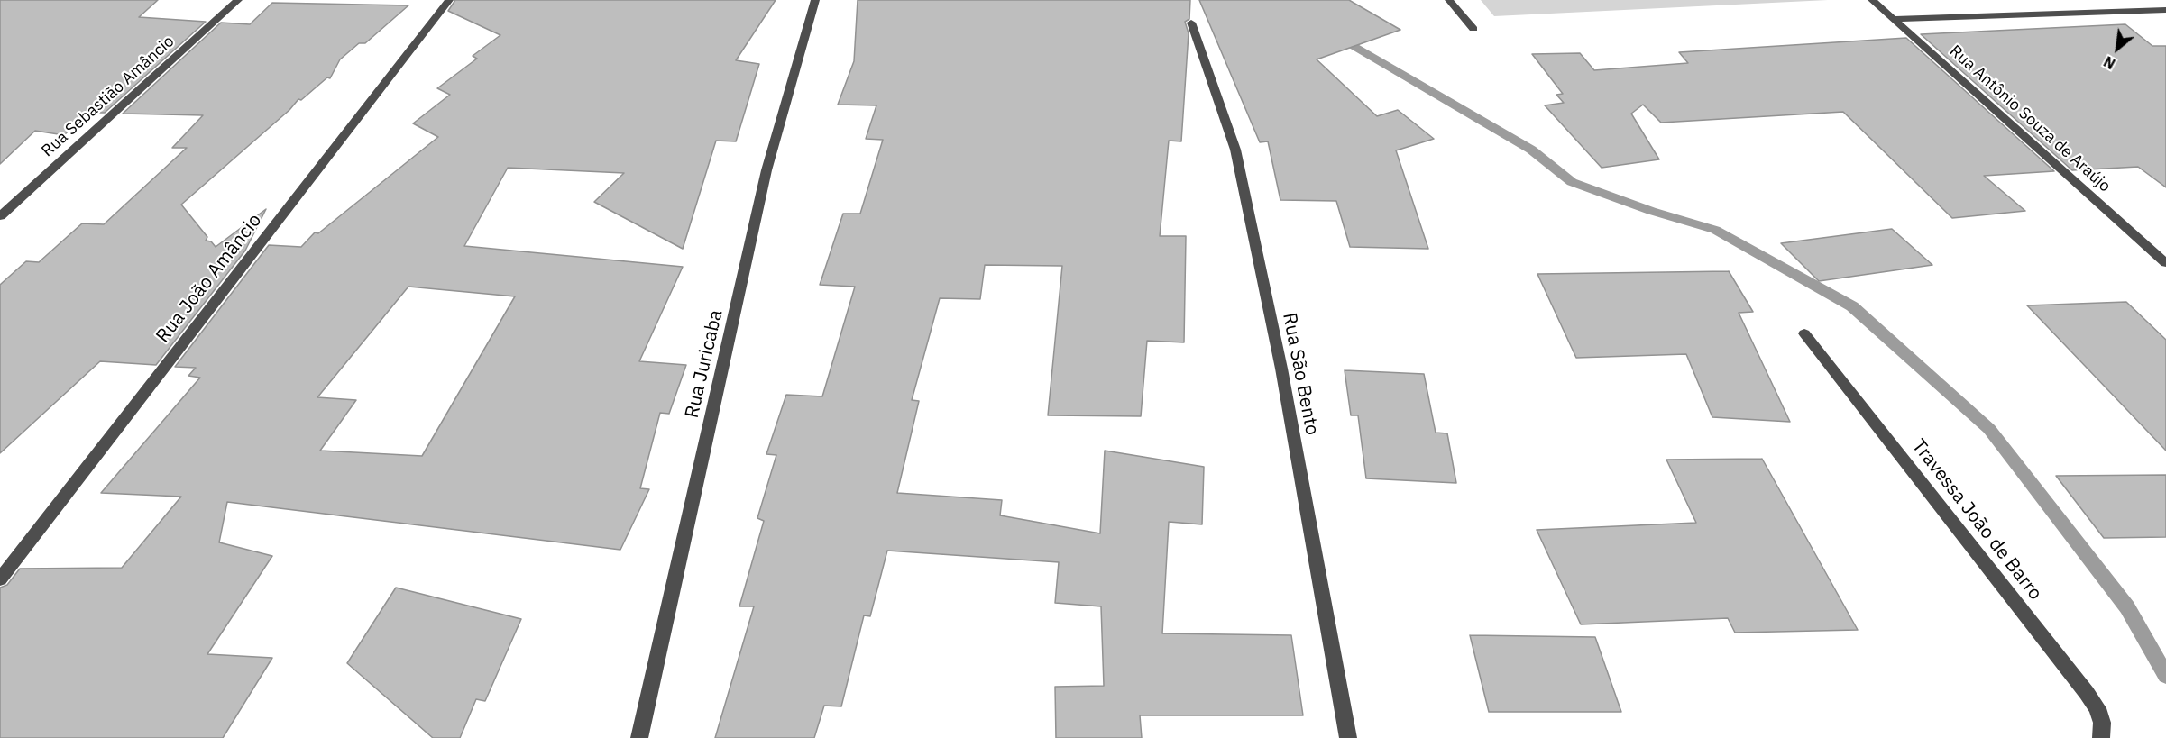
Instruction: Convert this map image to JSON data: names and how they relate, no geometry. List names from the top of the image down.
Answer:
{
  "streets": {
    "street": [
      "Rua Sebastião Amâncio",
      "Rua Antônio Souza de Araújo",
      "Rua João Amâncio",
      "Rua Juricaba",
      "Rua São Bento",
      "Travessa João de Barro"
    ]
  },
  "north": "bottom left"
}
